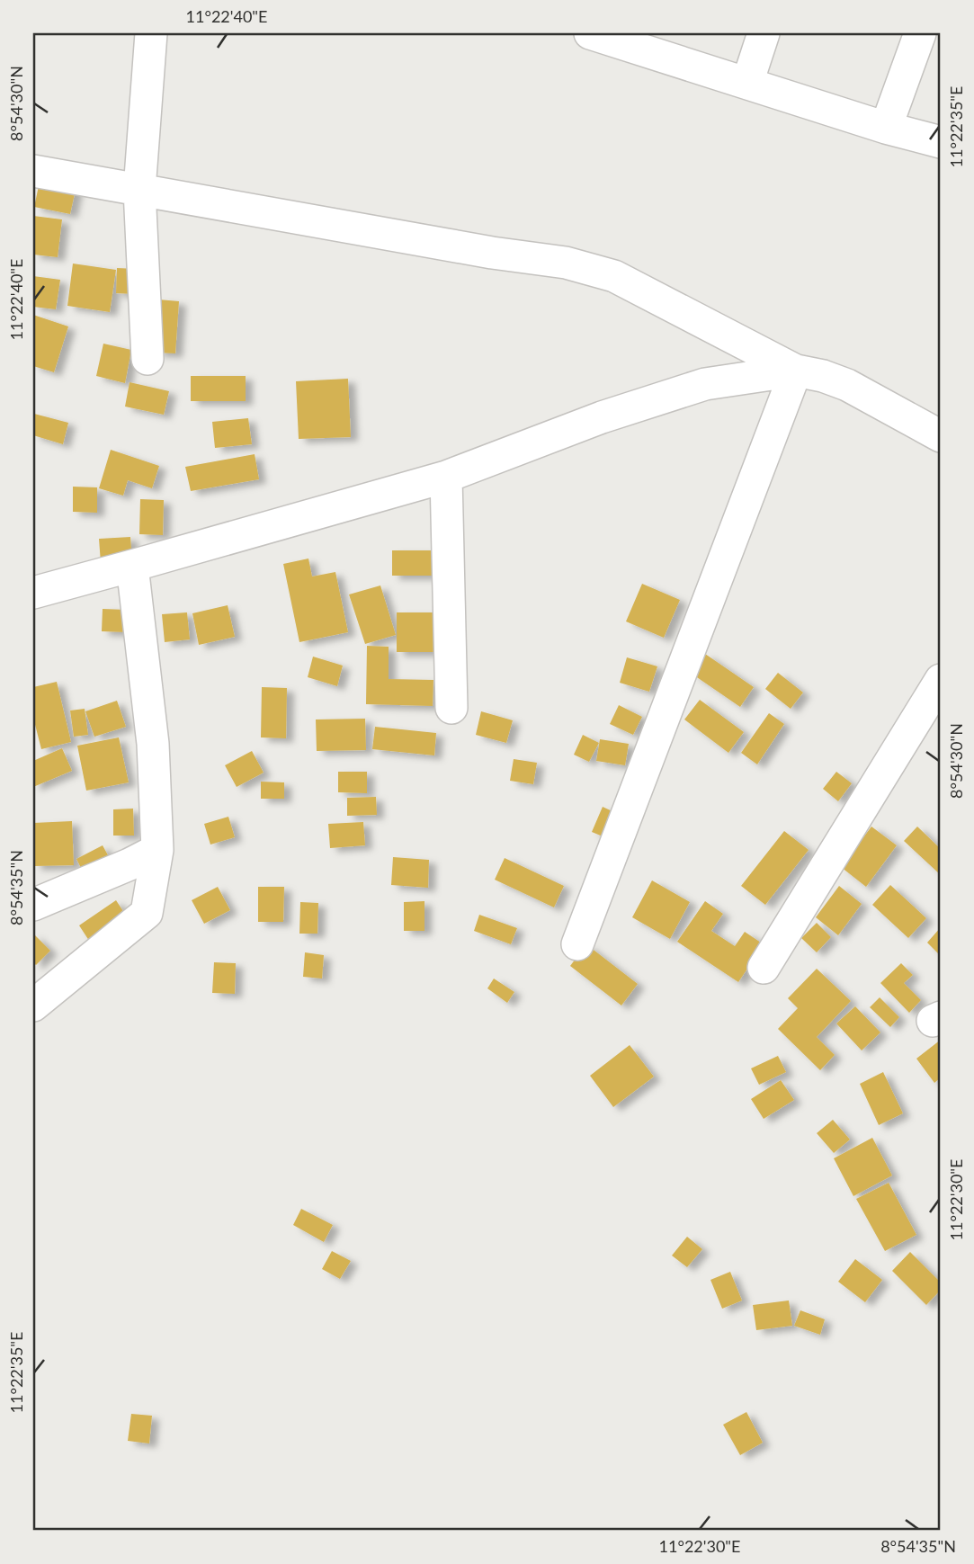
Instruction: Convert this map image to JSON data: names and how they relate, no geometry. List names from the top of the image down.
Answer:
{
  "coordinates": [
    "11°22'40\"E",
    "8°54'30\"N",
    "11°22'35\"E",
    "8°54'35\"N",
    "11°22'30\"E"
  ]
}
